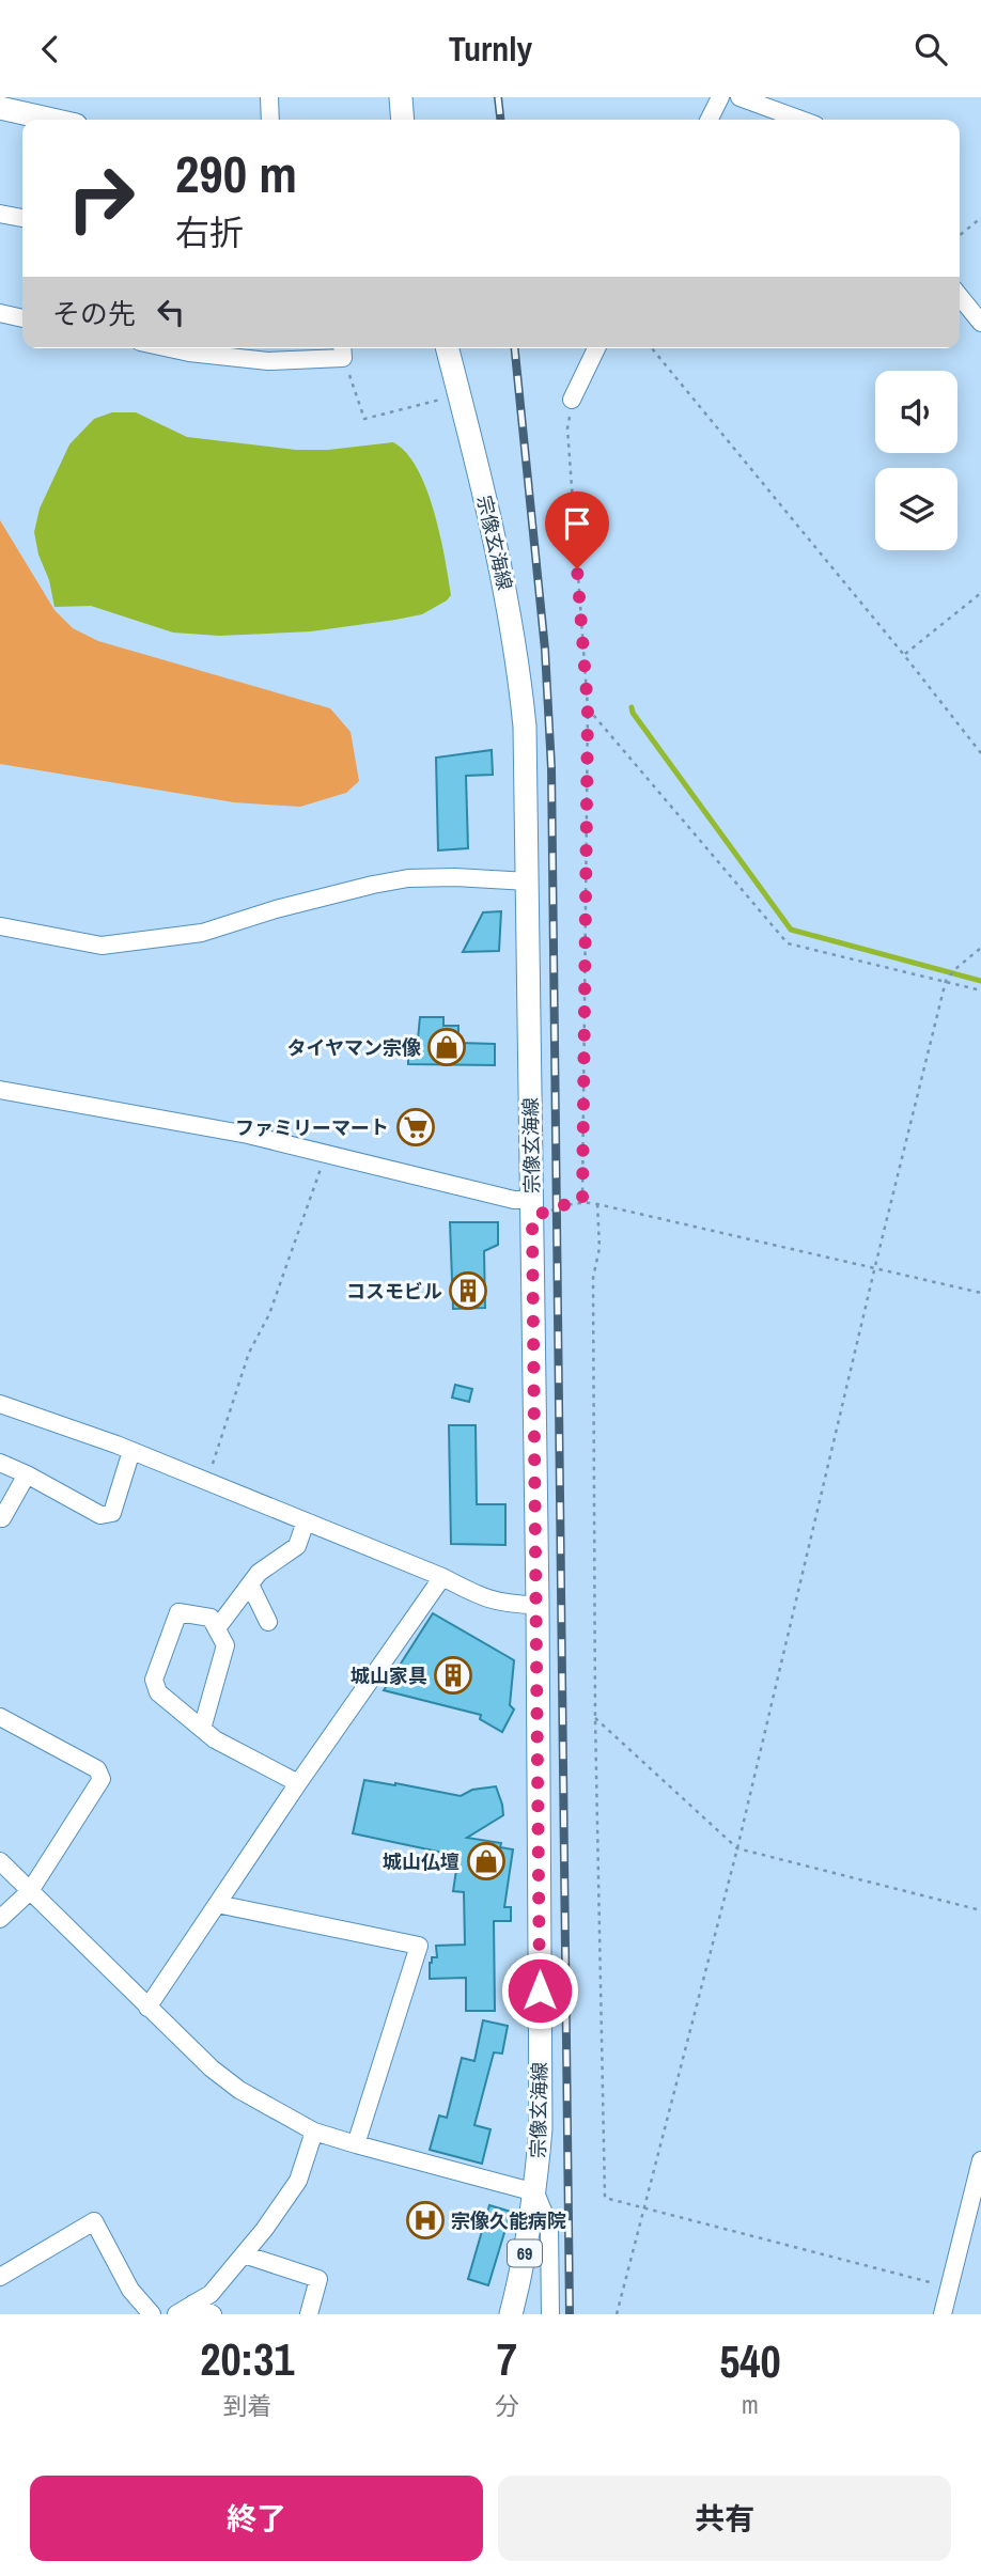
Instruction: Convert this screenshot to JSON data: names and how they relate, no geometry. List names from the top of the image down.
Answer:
{
  "streets": {
    "main road": ["宗像玄海線", "69"]
  },
  "places": {
    "shop": ["タイヤマン宗像", "城山仏壇"],
    "supermarket": ["ファミリーマート"],
    "building": ["コスモビル", "城山家具"],
    "hospital": ["宗像久能病院"]
  },
  "page": {
    "header": "Turnly",
    "turn": ["290 m", "右折"],
    "then": "その先",
    "eta": [
      "20:31",
      "到着",
      "7",
      "分",
      "540",
      "m"
    ],
    "buttons": ["終了", "共有"]
  }
}
